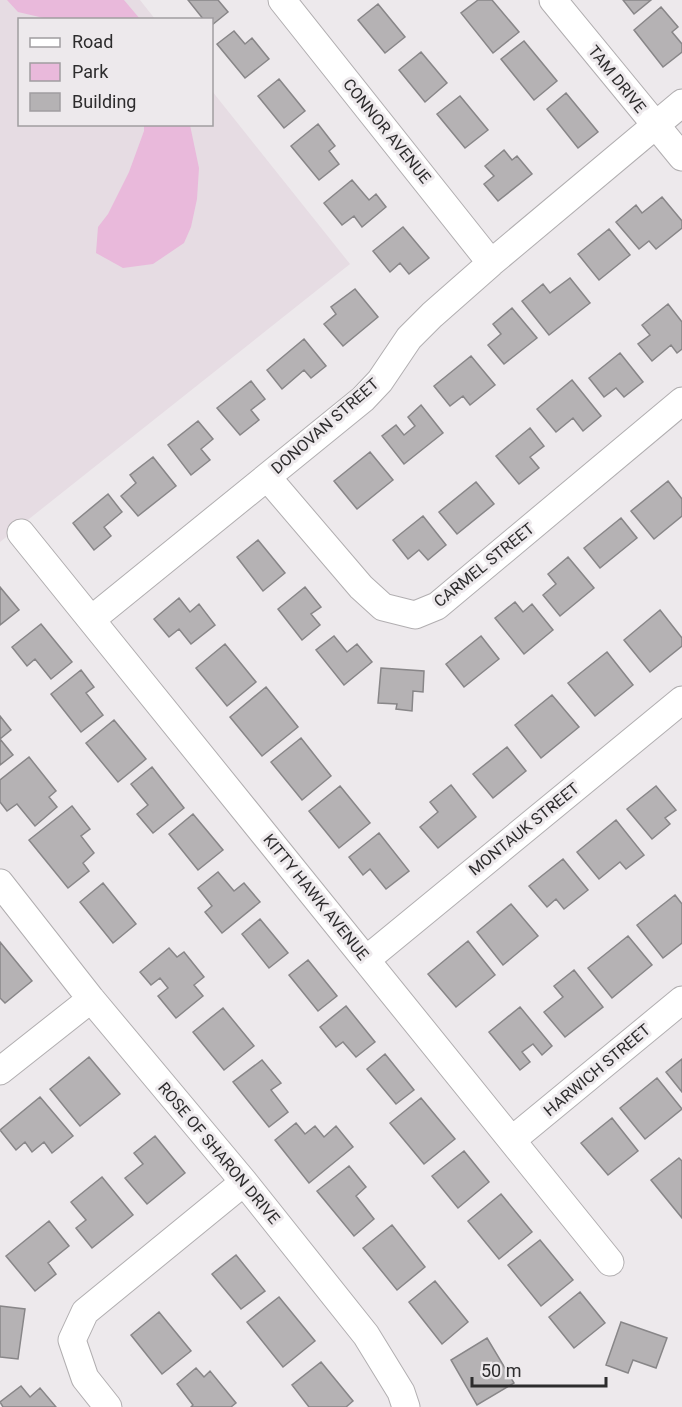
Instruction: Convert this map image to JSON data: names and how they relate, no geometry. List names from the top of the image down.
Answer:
{
  "streets": {
    "street": [
      "TAM DRIVE",
      "CONNOR AVENUE",
      "DONOVAN STREET",
      "CARMEL STREET",
      "MONTAUK STREET",
      "KITTY HAWK AVENUE",
      "HARWICH STREET",
      "ROSE OF SHARON DRIVE"
    ]
  },
  "crossings": [
    ["TAM DRIVE", "DONOVAN STREET"],
    ["CONNOR AVENUE", "DONOVAN STREET"],
    ["DONOVAN STREET", "CARMEL STREET"],
    ["DONOVAN STREET", "KITTY HAWK AVENUE"],
    ["MONTAUK STREET", "KITTY HAWK AVENUE"],
    ["KITTY HAWK AVENUE", "HARWICH STREET"]
  ],
  "legend": ["Road", "Park", "Building"],
  "scale_bar": "50 m"
}
